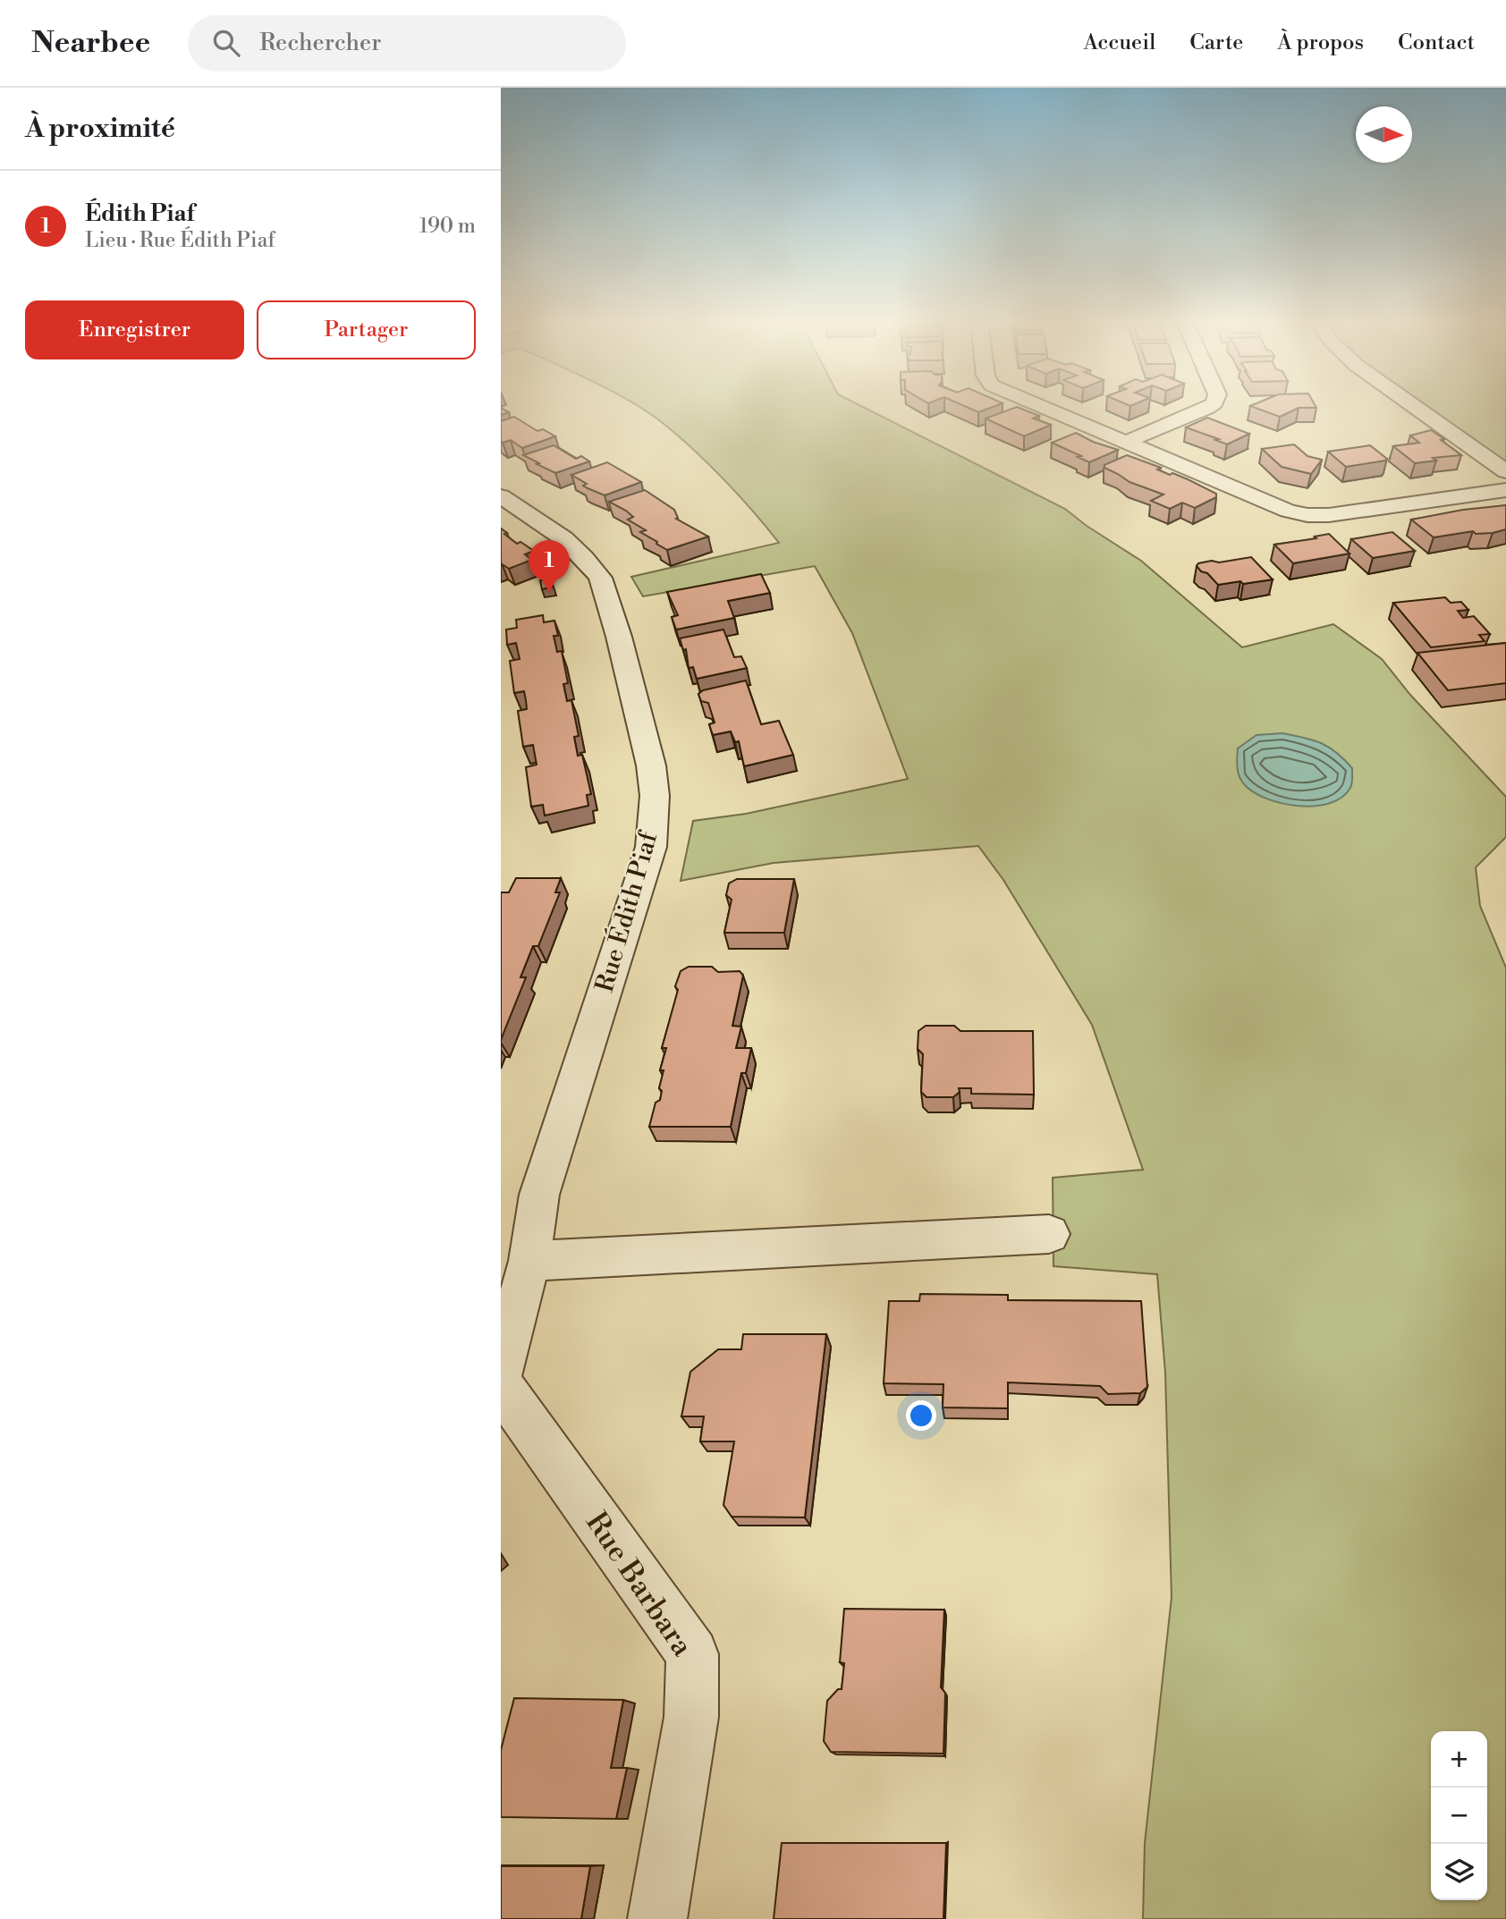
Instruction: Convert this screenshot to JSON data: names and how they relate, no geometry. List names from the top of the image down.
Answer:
{
  "streets": {
    "street": ["Rue Édith Piaf", "Rue Barbara"]
  },
  "north": "right",
  "page": {
    "header": "Nearbee",
    "search": "Rechercher",
    "nav": [
      "Accueil",
      "Carte",
      "À propos",
      "Contact"
    ],
    "heading": "À proximité",
    "list": [
      {
        "mark": "1",
        "name": "Édith Piaf",
        "note": "Lieu · Rue Édith Piaf",
        "value": "190 m"
      }
    ],
    "buttons": ["Enregistrer", "Partager"],
    "pins": "1",
    "map_buttons": ["+", "−"]
  }
}
